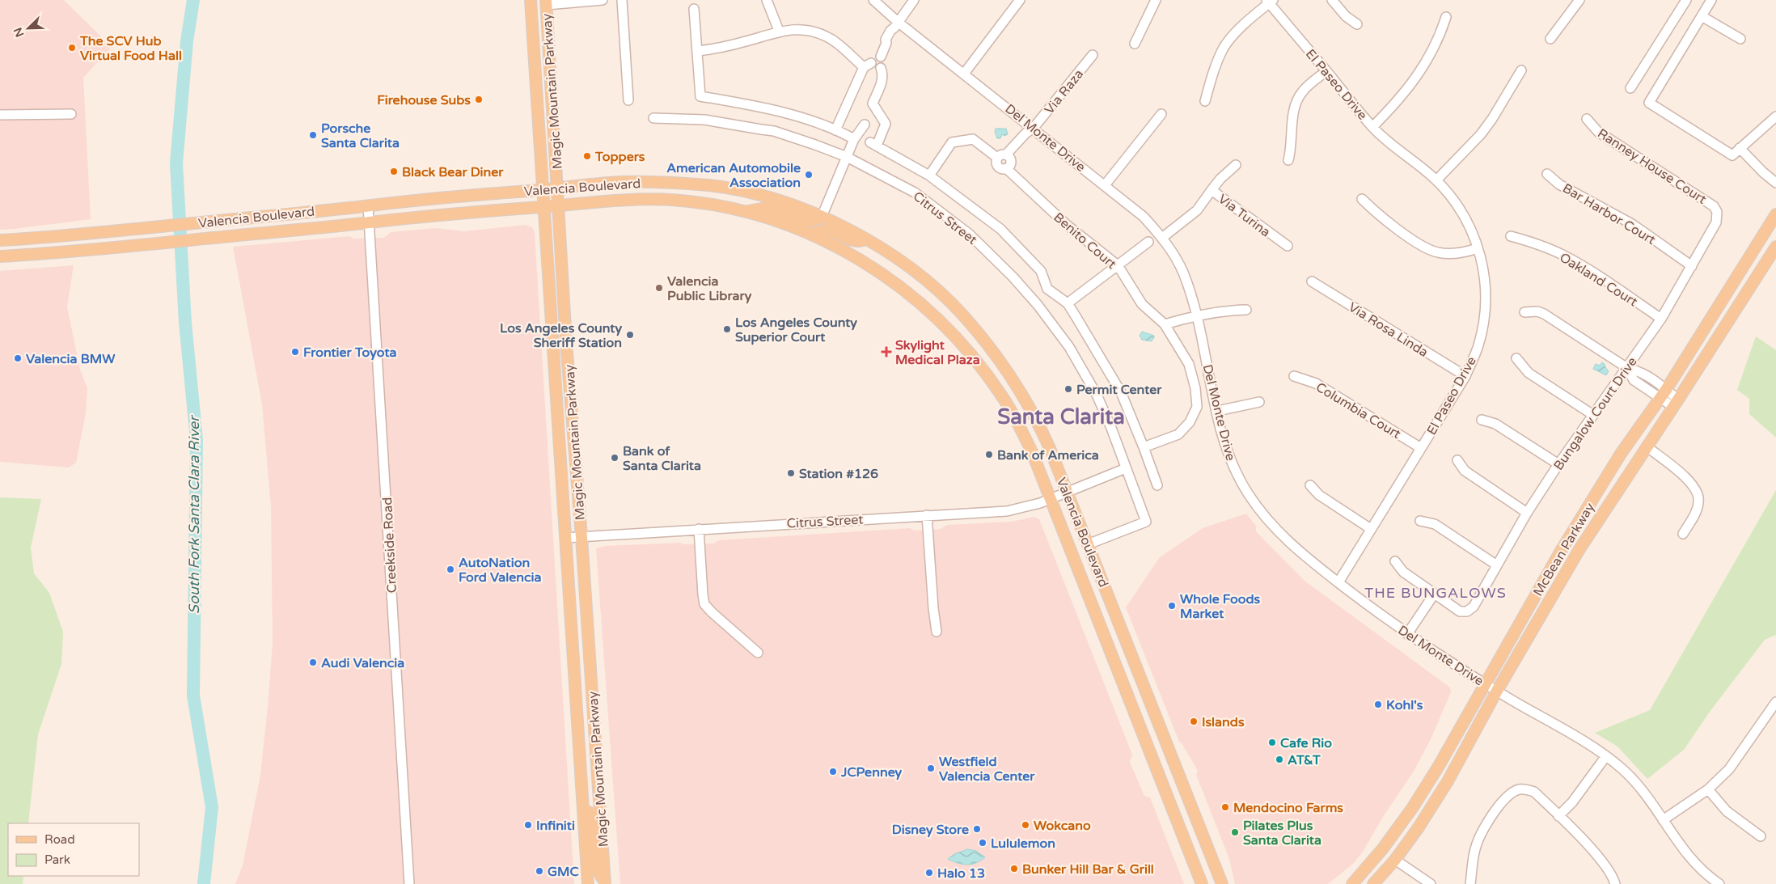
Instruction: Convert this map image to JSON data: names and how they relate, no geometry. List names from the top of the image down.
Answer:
{
  "streets": {
    "main road": ["Magic Mountain Parkway", "Valencia Boulevard", "McBean Parkway"],
    "street": [
      "El Paseo Drive",
      "Via Raza",
      "Del Monte Drive",
      "Ranney House Court",
      "Bar Harbor Court",
      "Via Turina",
      "Citrus Street",
      "Benito Court",
      "Oakland Court",
      "Via Rosa Linda",
      "Columbia Court",
      "Bungalow Court Drive",
      "Creekside Road"
    ]
  },
  "crossings": [
    ["El Paseo Drive", "Del Monte Drive"],
    ["El Paseo Drive", "Via Rosa Linda"],
    ["El Paseo Drive", "Columbia Court"],
    ["Magic Mountain Parkway", "Valencia Boulevard"],
    ["Magic Mountain Parkway", "Citrus Street"],
    ["Via Raza", "Del Monte Drive"],
    ["Via Raza", "Benito Court"],
    ["Del Monte Drive", "McBean Parkway"],
    ["Ranney House Court", "Bungalow Court Drive"],
    ["Valencia Boulevard", "Citrus Street"],
    ["Valencia Boulevard", "Creekside Road"],
    ["Bar Harbor Court", "Bungalow Court Drive"],
    ["Oakland Court", "Bungalow Court Drive"]
  ],
  "districts": ["Santa Clarita", "THE BUNGALOWS"],
  "water": ["South Fork Santa Clara River"],
  "places": {
    "other": [
      "The SCV Hub Virtual Food Hall",
      "Firehouse Subs",
      "Porsche Santa Clarita",
      "Toppers",
      "Black Bear Diner",
      "American Automobile Association",
      "Valencia Public Library",
      "Los Angeles County Superior Court",
      "Los Angeles County Sheriff Station",
      "Frontier Toyota",
      "Valencia BMW",
      "Permit Center",
      "Bank of America",
      "Bank of Santa Clarita",
      "Station #126",
      "AutoNation Ford Valencia",
      "Whole Foods Market",
      "Audi Valencia",
      "Kohl's",
      "Islands",
      "Cafe Rio",
      "AT&T",
      "Westfield Valencia Center",
      "JCPenney",
      "Mendocino Farms",
      "Infiniti",
      "Wokcano",
      "Disney Store",
      "Pilates Plus Santa Clarita",
      "Lululemon",
      "Bunker Hill Bar & Grill",
      "GMC",
      "Halo 13"
    ],
    "health": ["Skylight Medical Plaza"]
  },
  "legend": ["Road", "Park"],
  "north": "bottom left"
}
